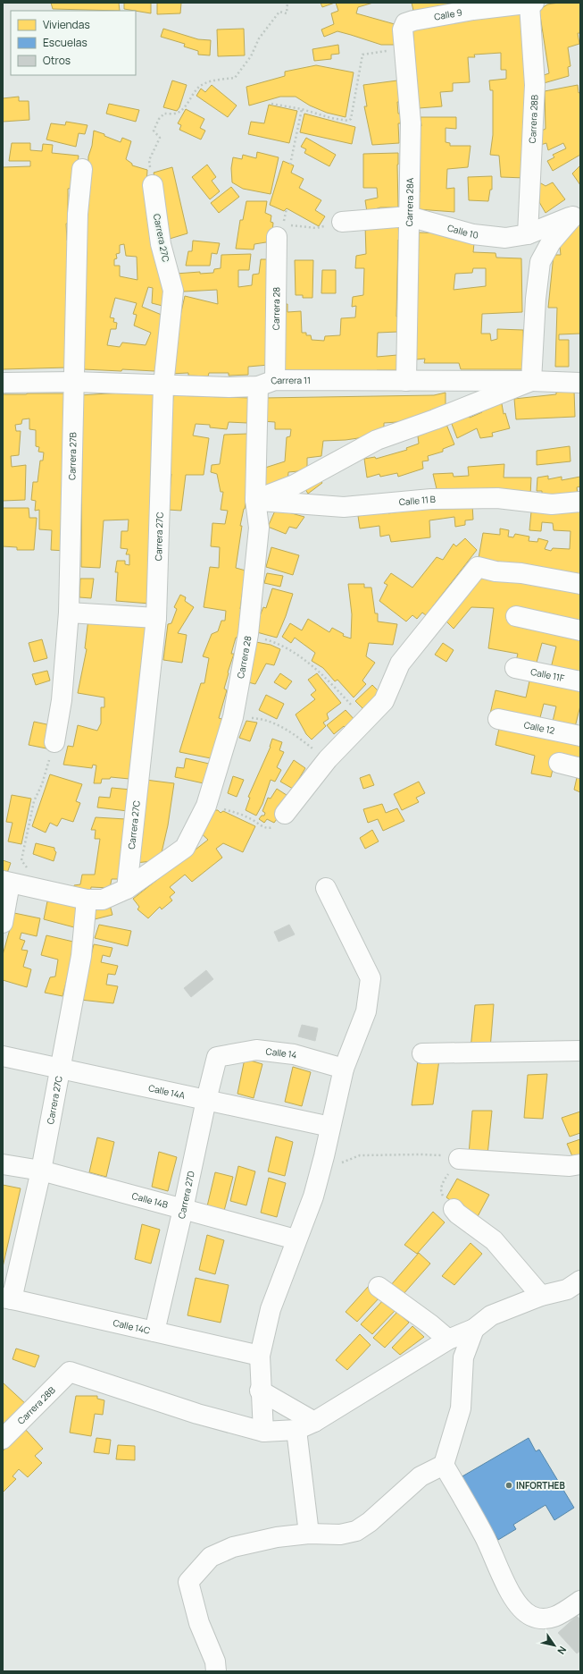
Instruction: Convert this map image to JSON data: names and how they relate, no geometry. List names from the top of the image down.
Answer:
{
  "streets": {
    "street": [
      "Calle 9",
      "Carrera 28B",
      "Carrera 28A",
      "Calle 10",
      "Carrera 27C",
      "Carrera 28",
      "Carrera 11",
      "Carrera 27B",
      "Calle 11 B",
      "Calle 11F",
      "Calle 12",
      "Calle 14",
      "Calle 14A",
      "Carrera 27D",
      "Calle 14B",
      "Calle 14C"
    ]
  },
  "crossings": [
    ["Calle 9", "Carrera 28B"],
    ["Calle 9", "Carrera 28A"],
    ["Carrera 28B", "Calle 10"],
    ["Carrera 28A", "Calle 10"],
    ["Carrera 28A", "Carrera 11"],
    ["Carrera 27C", "Carrera 28"],
    ["Carrera 27C", "Carrera 11"],
    ["Carrera 27C", "Calle 14A"],
    ["Carrera 27C", "Calle 14B"],
    ["Carrera 27C", "Calle 14C"],
    ["Carrera 28", "Carrera 11"],
    ["Carrera 28", "Calle 11 B"],
    ["Carrera 11", "Carrera 27B"],
    ["Calle 14", "Carrera 27D"],
    ["Calle 14A", "Carrera 27D"],
    ["Carrera 27D", "Calle 14B"],
    ["Carrera 27D", "Calle 14C"]
  ],
  "places": ["INFORTHEB"],
  "legend": ["Viviendas", "Escuelas", "Otros"],
  "north": "bottom right"
}
